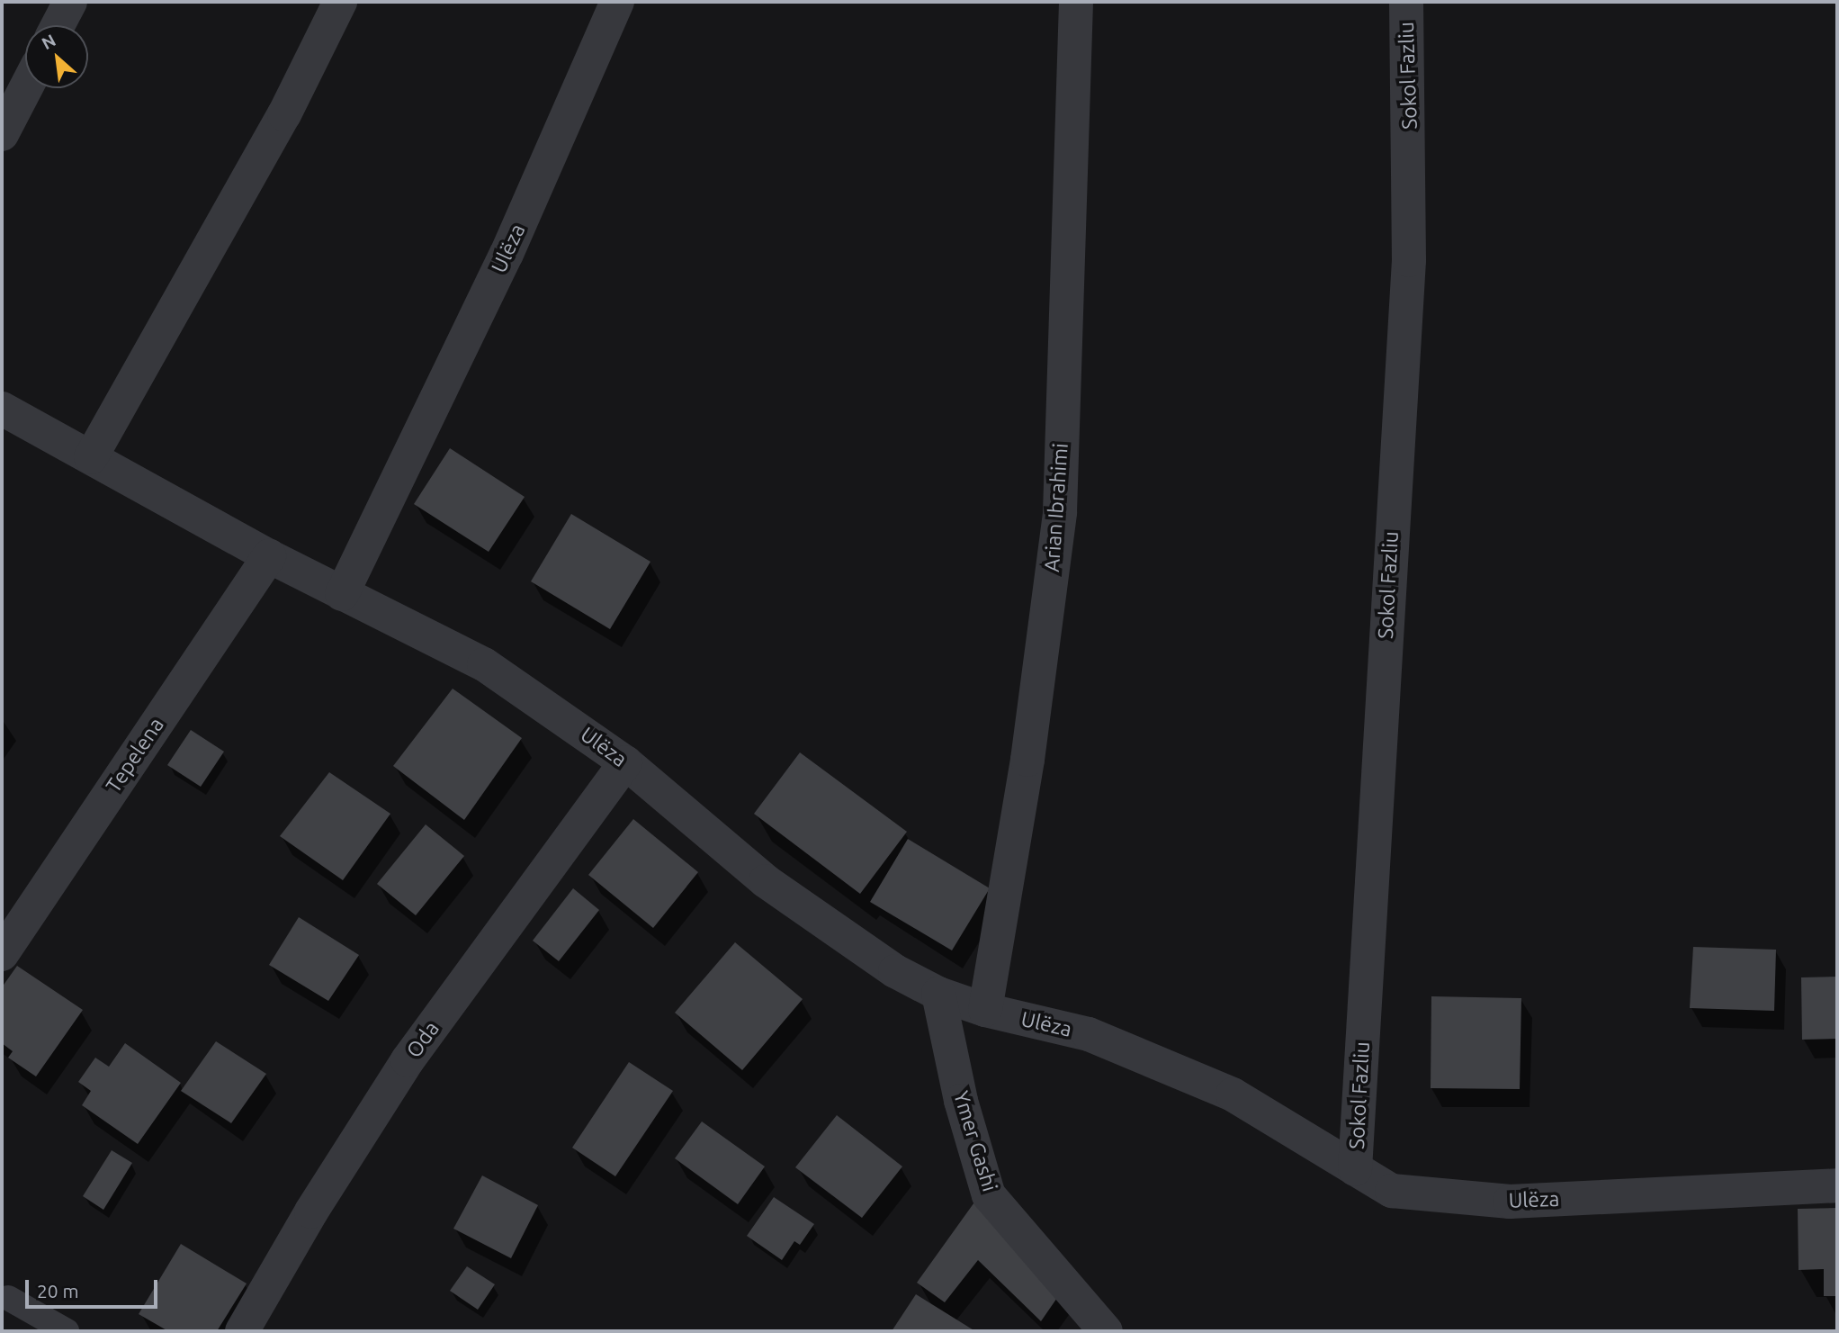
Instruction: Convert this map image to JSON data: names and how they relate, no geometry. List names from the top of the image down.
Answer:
{
  "streets": {
    "street": [
      "Sokol Fazliu",
      "Ulëza",
      "Arian Ibrahimi",
      "Tepelena",
      "Oda",
      "Ymer Gashi"
    ]
  },
  "crossings": [
    ["Sokol Fazliu", "Ulëza"],
    ["Ulëza", "Arian Ibrahimi"],
    ["Ulëza", "Tepelena"],
    ["Ulëza", "Oda"],
    ["Ulëza", "Ymer Gashi"]
  ],
  "scale_bar": "20 m",
  "north": "top left"
}
